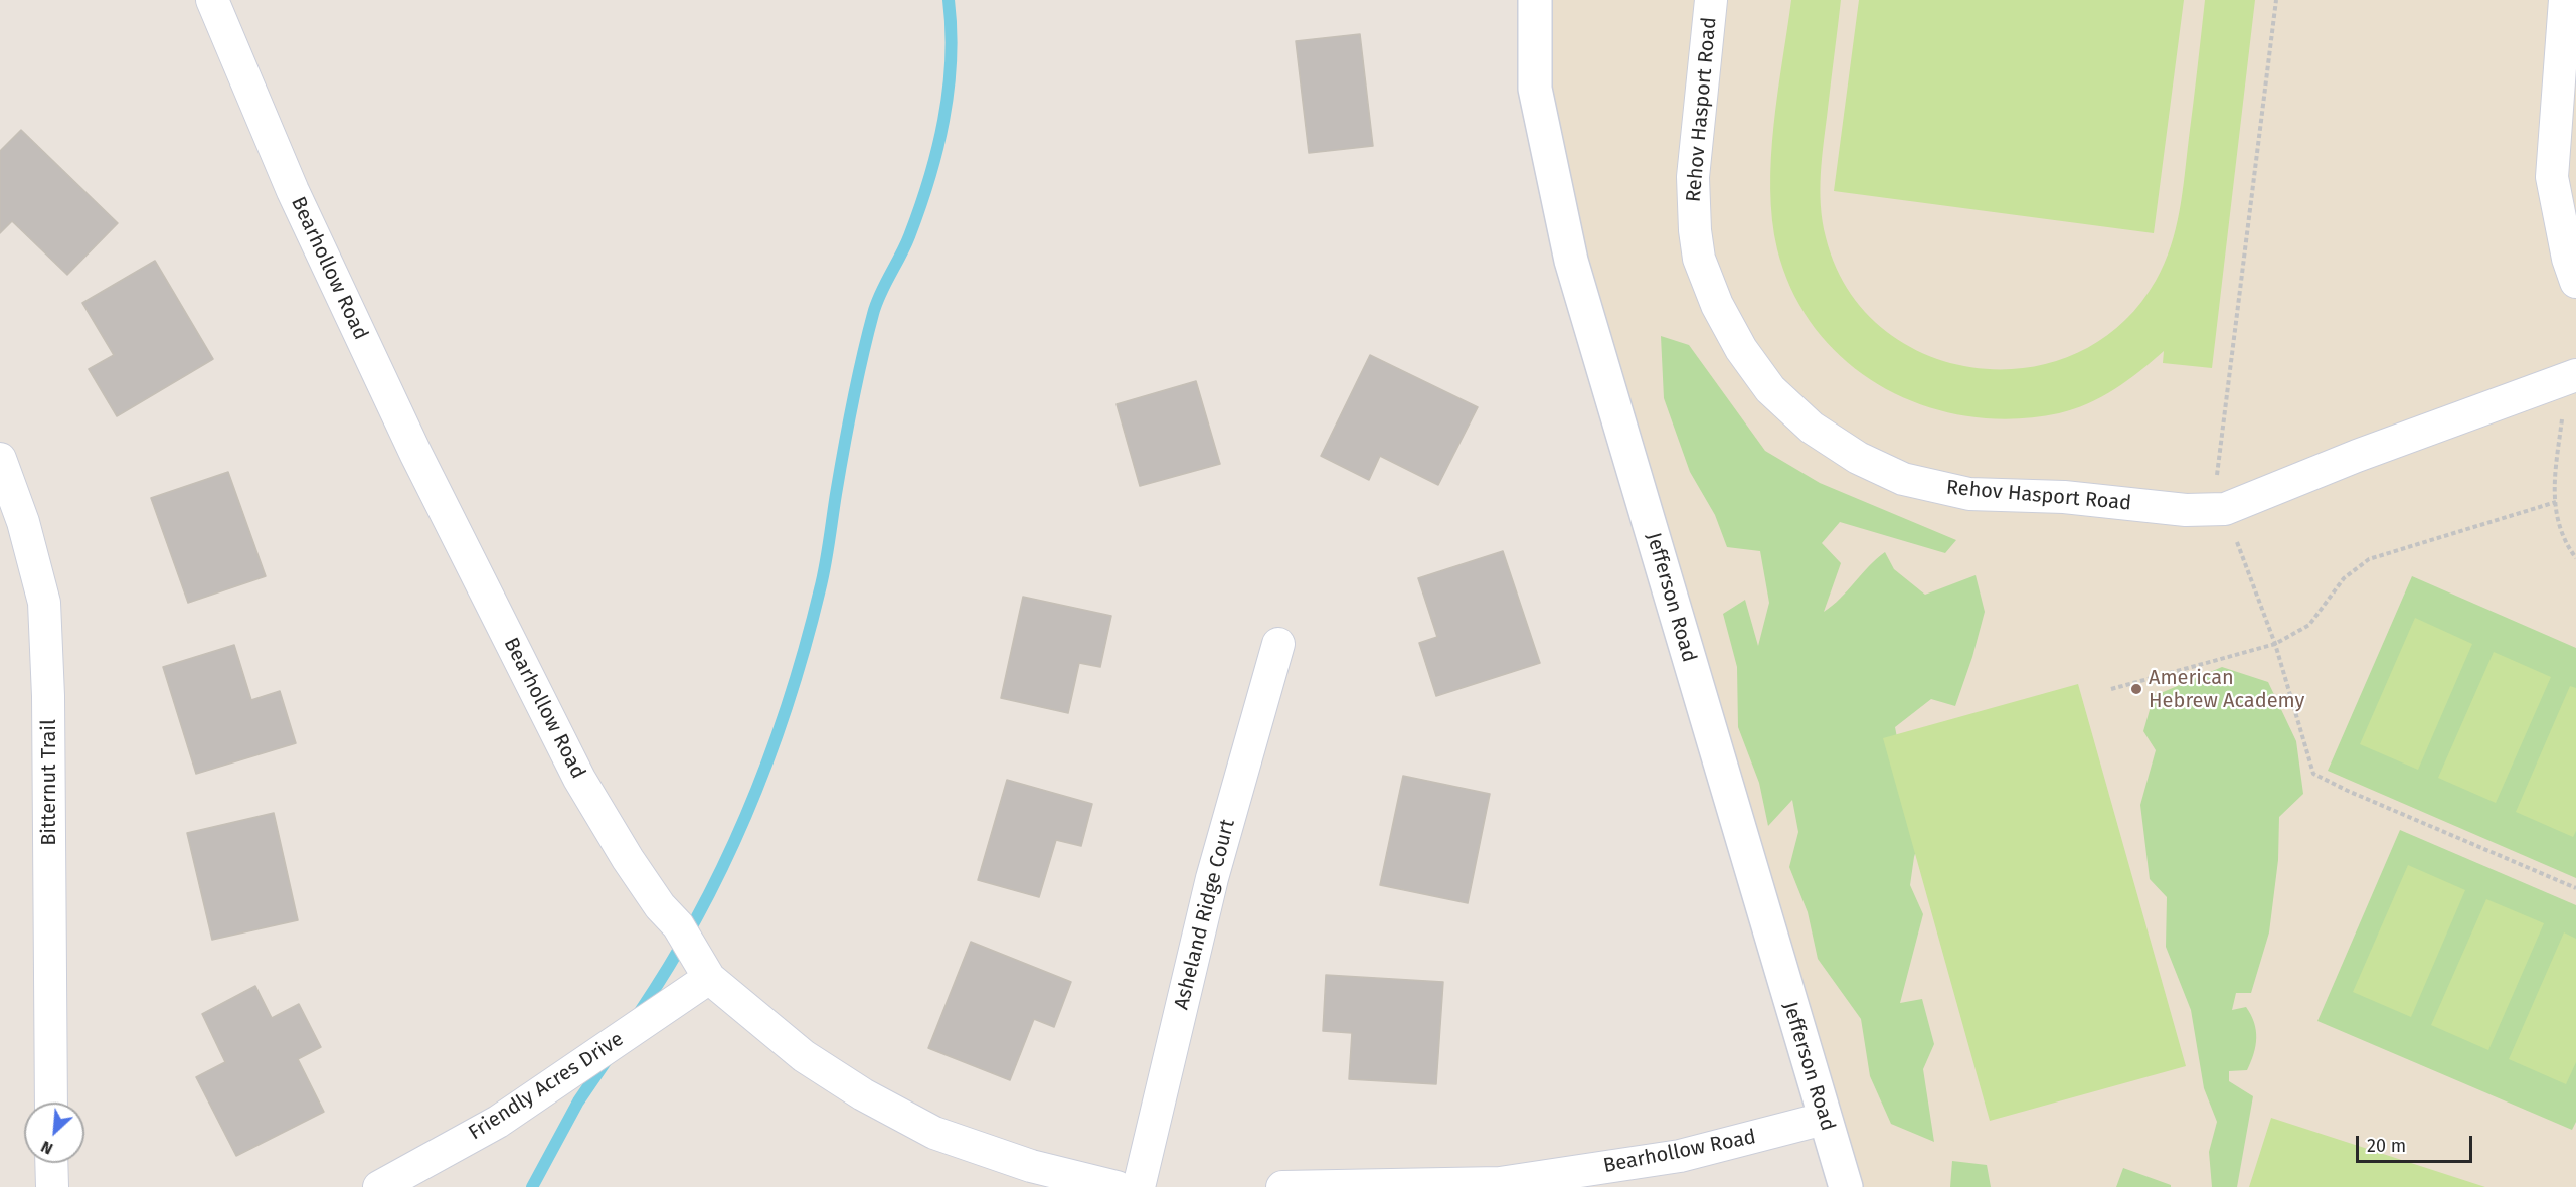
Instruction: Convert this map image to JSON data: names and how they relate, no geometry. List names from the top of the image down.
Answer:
{
  "streets": {
    "street": [
      "Rehov Hasport Road",
      "Bearhollow Road",
      "Jefferson Road",
      "Bitternut Trail",
      "Asheland Ridge Court",
      "Friendly Acres Drive"
    ]
  },
  "crossings": [
    ["Bearhollow Road", "Jefferson Road"],
    ["Bearhollow Road", "Friendly Acres Drive"]
  ],
  "places": ["American Hebrew Academy"],
  "scale_bar": "20 m",
  "north": "bottom left"
}
